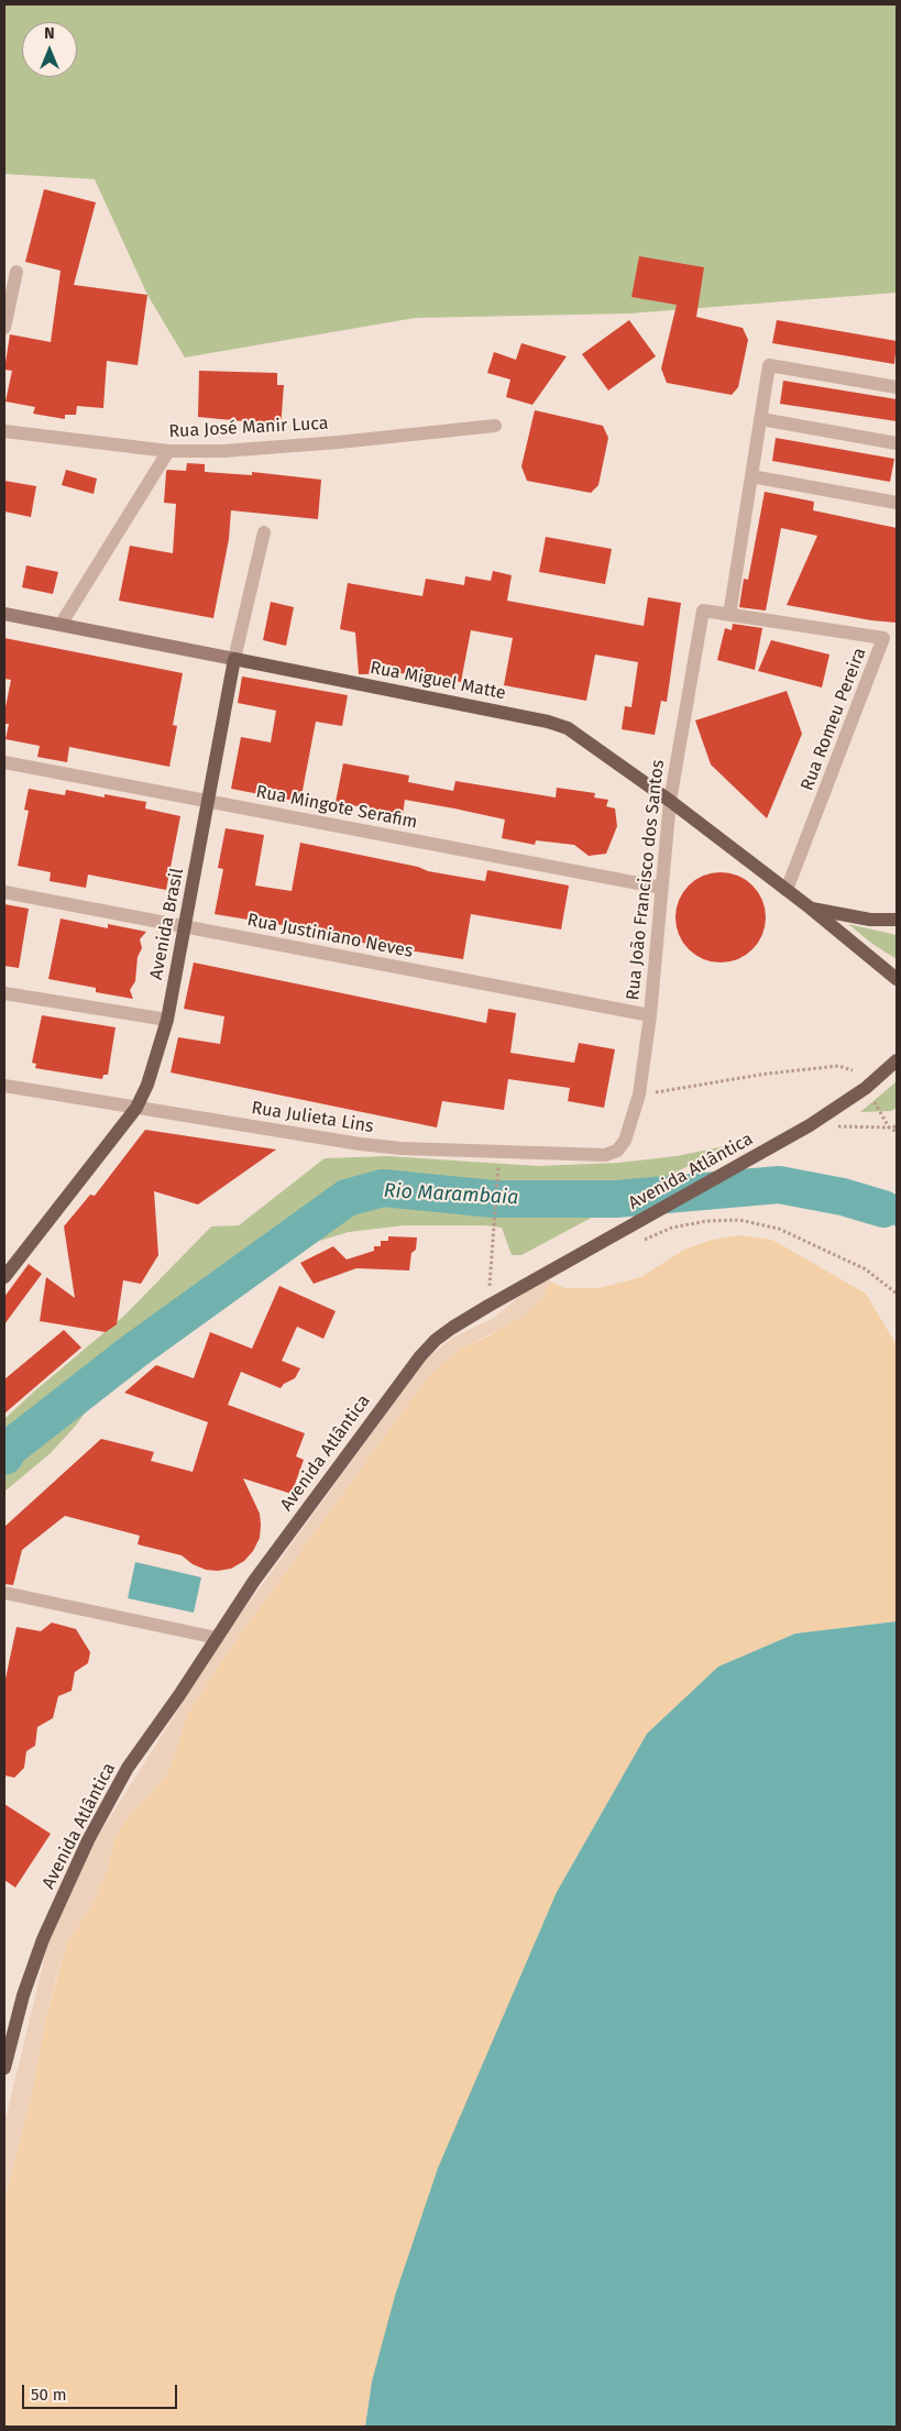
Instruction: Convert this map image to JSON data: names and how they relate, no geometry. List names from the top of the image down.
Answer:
{
  "streets": {
    "main road": ["Rua Miguel Matte", "Avenida Brasil", "Avenida Atlântica"],
    "street": [
      "Rua José Manir Luca",
      "Rua Romeu Pereira",
      "Rua Mingote Serafim",
      "Rua João Francisco dos Santos",
      "Rua Justiniano Neves",
      "Rua Julieta Lins"
    ]
  },
  "crossings": [
    ["Rua Miguel Matte", "Rua Romeu Pereira"],
    ["Rua Miguel Matte", "Rua João Francisco dos Santos"],
    ["Rua Miguel Matte", "Avenida Brasil"],
    ["Rua Romeu Pereira", "Rua João Francisco dos Santos"],
    ["Rua Mingote Serafim", "Rua João Francisco dos Santos"],
    ["Rua Mingote Serafim", "Avenida Brasil"],
    ["Rua João Francisco dos Santos", "Rua Justiniano Neves"],
    ["Rua João Francisco dos Santos", "Rua Julieta Lins"],
    ["Avenida Brasil", "Rua Justiniano Neves"],
    ["Avenida Brasil", "Rua Julieta Lins"]
  ],
  "water": ["Rio Marambaia"],
  "scale_bar": "50 m",
  "north": "top"
}
